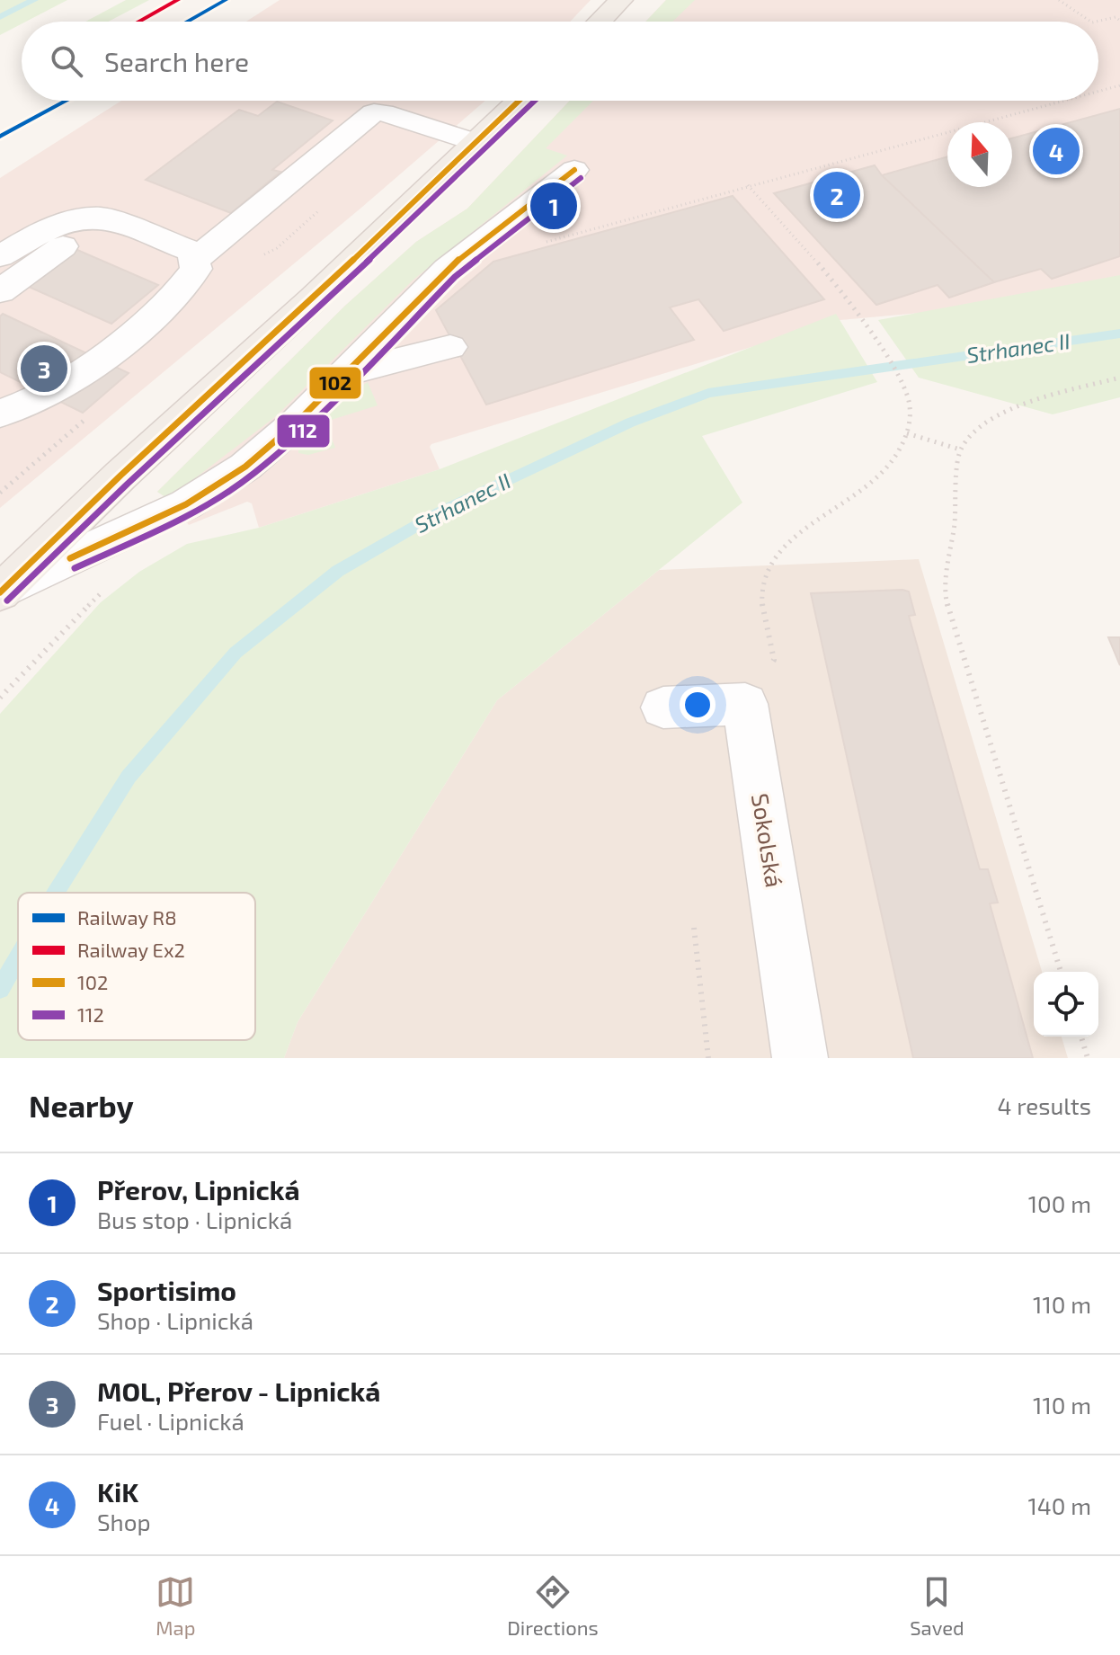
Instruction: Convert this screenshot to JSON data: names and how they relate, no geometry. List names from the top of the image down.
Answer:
{
  "streets": {
    "street": ["Sokolská"]
  },
  "water": ["Strhanec II"],
  "lines": [
    "rail line R8",
    "rail line Ex2",
    "transit line 102",
    "transit line 112"
  ],
  "legend": [
    "Railway R8",
    "Railway Ex2",
    "102",
    "112"
  ],
  "north": "top",
  "page": {
    "search": "Search here",
    "pins": [
      "4",
      "2",
      "1",
      "3"
    ],
    "heading": ["Nearby", "4 results"],
    "list": [
      {
        "mark": "1",
        "name": "Přerov, Lipnická",
        "note": "Bus stop · Lipnická",
        "value": "100 m"
      },
      {
        "mark": "2",
        "name": "Sportisimo",
        "note": "Shop · Lipnická",
        "value": "110 m"
      },
      {
        "mark": "3",
        "name": "MOL, Přerov - Lipnická",
        "note": "Fuel · Lipnická",
        "value": "110 m"
      },
      {
        "mark": "4",
        "name": "KiK",
        "note": "Shop",
        "value": "140 m"
      }
    ],
    "nav": ["Map", "Directions", "Saved"]
  }
}
